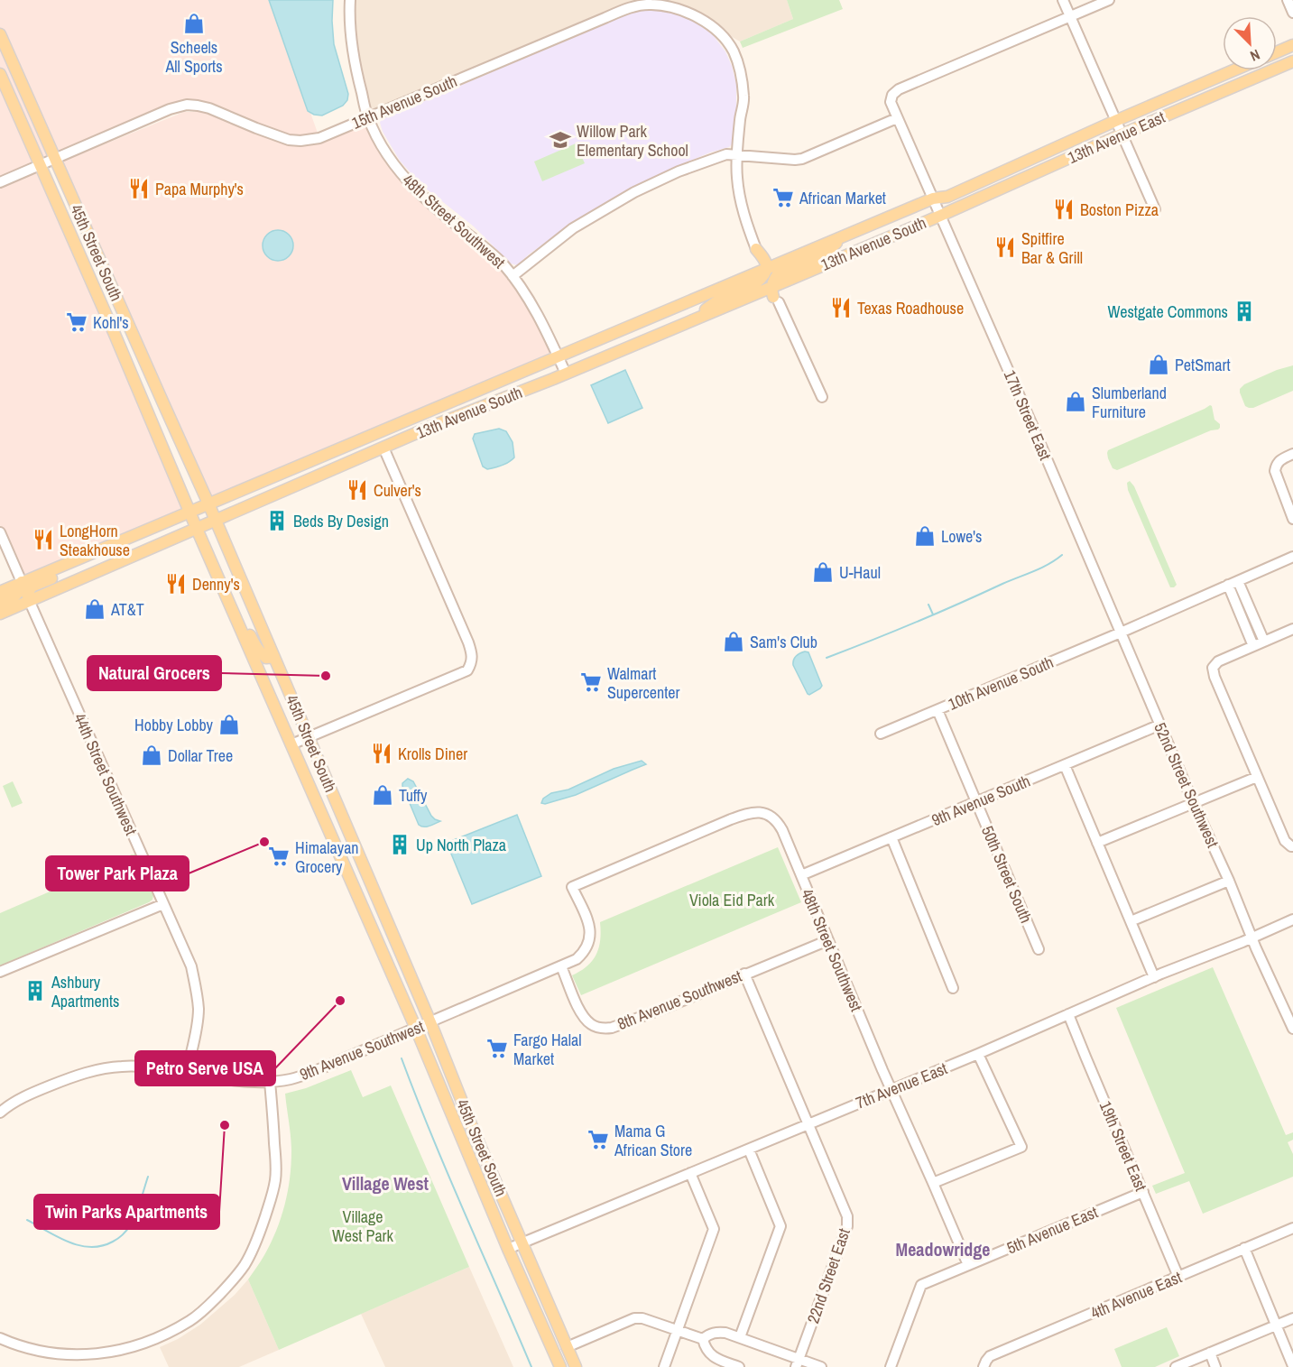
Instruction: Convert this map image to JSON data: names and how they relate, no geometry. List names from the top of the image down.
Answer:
{
  "streets": {
    "main road": ["13th Avenue East", "13th Avenue South", "45th Street South"],
    "street": [
      "15th Avenue South",
      "48th Street Southwest",
      "17th Street East",
      "10th Avenue South",
      "44th Street Southwest",
      "52nd Street Southwest",
      "9th Avenue South",
      "50th Street South",
      "8th Avenue Southwest",
      "9th Avenue Southwest",
      "7th Avenue East",
      "19th Street East",
      "5th Avenue East",
      "22nd Street East",
      "4th Avenue East"
    ]
  },
  "crossings": [
    ["15th Avenue South", "48th Street Southwest"],
    ["15th Avenue South", "45th Street South"],
    ["13th Avenue East", "13th Avenue South"],
    ["13th Avenue East", "17th Street East"],
    ["48th Street Southwest", "13th Avenue South"],
    ["48th Street Southwest", "9th Avenue South"],
    ["48th Street Southwest", "8th Avenue Southwest"],
    ["48th Street Southwest", "9th Avenue Southwest"],
    ["48th Street Southwest", "7th Avenue East"],
    ["48th Street Southwest", "5th Avenue East"],
    ["13th Avenue South", "45th Street South"],
    ["13th Avenue South", "17th Street East"],
    ["13th Avenue South", "44th Street Southwest"],
    ["45th Street South", "9th Avenue Southwest"],
    ["45th Street South", "7th Avenue East"],
    ["17th Street East", "10th Avenue South"],
    ["17th Street East", "52nd Street Southwest"],
    ["10th Avenue South", "52nd Street Southwest"],
    ["10th Avenue South", "50th Street South"],
    ["44th Street Southwest", "9th Avenue Southwest"],
    ["52nd Street Southwest", "9th Avenue South"],
    ["52nd Street Southwest", "7th Avenue East"],
    ["9th Avenue South", "50th Street South"],
    ["8th Avenue Southwest", "9th Avenue Southwest"],
    ["8th Avenue Southwest", "22nd Street East"],
    ["7th Avenue East", "19th Street East"],
    ["7th Avenue East", "22nd Street East"],
    ["19th Street East", "5th Avenue East"],
    ["19th Street East", "4th Avenue East"]
  ],
  "districts": ["Village West", "Meadowridge"],
  "parks": ["Viola Eid Park", "Village West Park"],
  "places": {
    "shop": [
      "Scheels All Sports",
      "PetSmart",
      "Slumberland Furniture",
      "Lowe's",
      "U-Haul",
      "AT&T",
      "Sam's Club",
      "Hobby Lobby",
      "Dollar Tree",
      "Tuffy"
    ],
    "school or university": ["Willow Park Elementary School"],
    "restaurant": [
      "Papa Murphy's",
      "Boston Pizza",
      "Spitfire Bar & Grill",
      "Texas Roadhouse",
      "Culver's",
      "LongHorn Steakhouse",
      "Denny's",
      "Krolls Diner"
    ],
    "supermarket": [
      "African Market",
      "Kohl's",
      "Walmart Supercenter",
      "Himalayan Grocery",
      "Fargo Halal Market",
      "Mama G African Store"
    ],
    "building": [
      "Westgate Commons",
      "Beds By Design",
      "Up North Plaza",
      "Ashbury Apartments"
    ],
    "other": [
      "Natural Grocers",
      "Tower Park Plaza",
      "Petro Serve USA",
      "Twin Parks Apartments"
    ]
  },
  "north": "bottom right"
}
